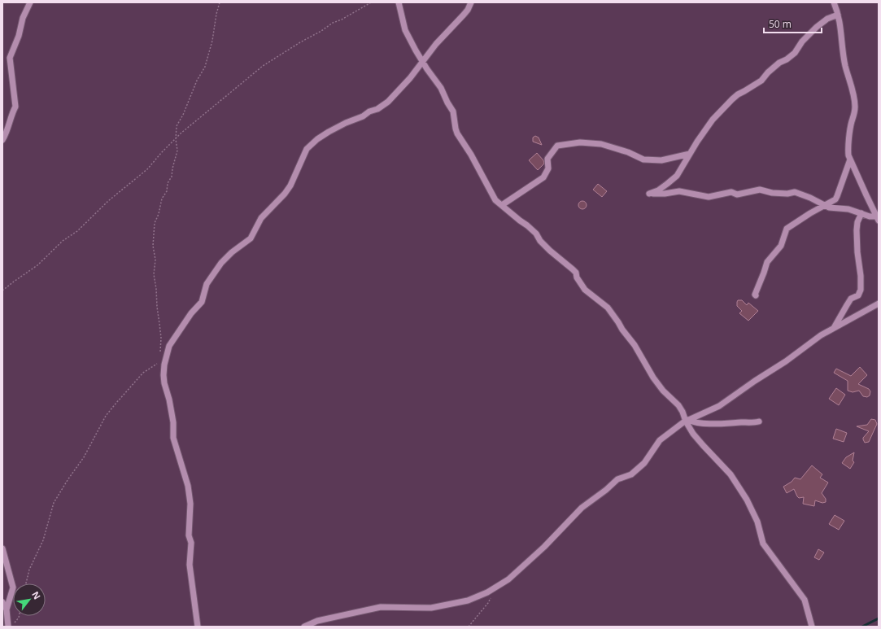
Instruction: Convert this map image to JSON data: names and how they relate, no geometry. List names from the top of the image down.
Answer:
{
  "scale_bar": "50 m",
  "north": "top right"
}
